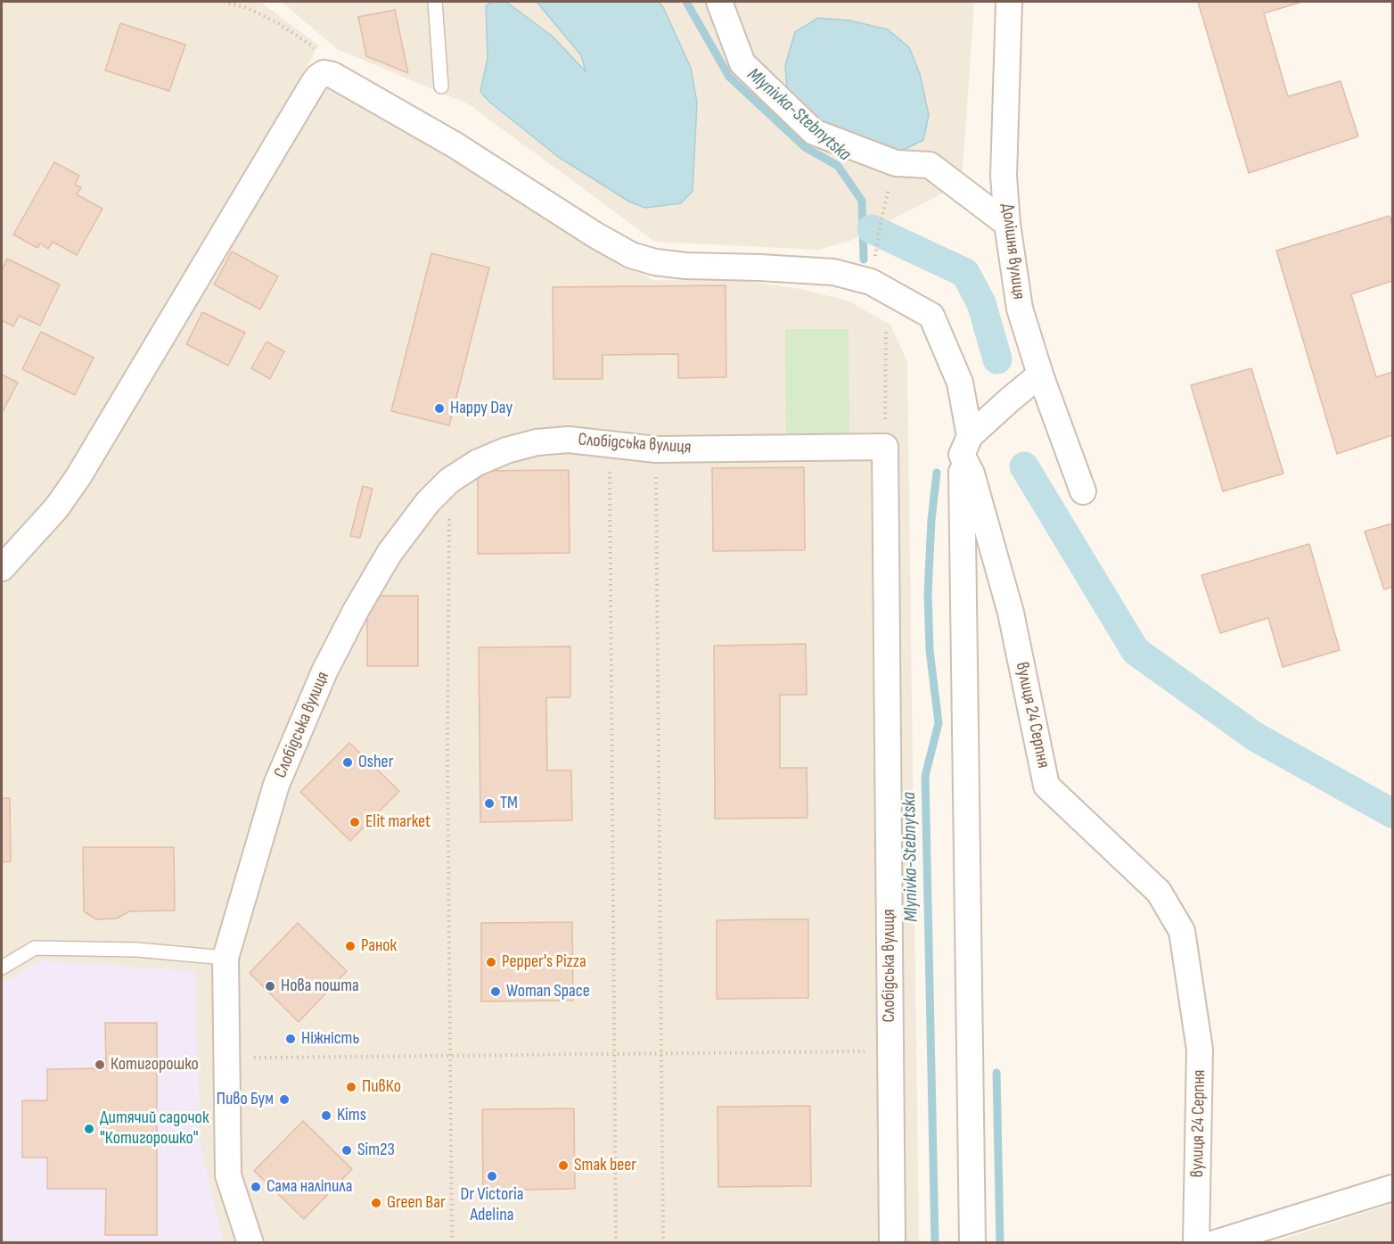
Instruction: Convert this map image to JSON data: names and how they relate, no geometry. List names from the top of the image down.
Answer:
{
  "streets": {
    "street": ["Долішня вулиця", "Слобідська вулиця", "вулиця 24 Серпня"]
  },
  "water": ["Mlynivka-Stebnytska"],
  "places": [
    "Happy Day",
    "Osher",
    "TM",
    "Elit market",
    "Ранок",
    "Pepper's Pizza",
    "Нова пошта",
    "Woman Space",
    "Ніжність",
    "Котигорошко",
    "ПивКо",
    "Пиво Бум",
    "Kims",
    "Дитячий садочок \"Котигорошко\"",
    "Sim23",
    "Smak beer",
    "Dr Victoria Adelina",
    "Сама наліпила",
    "Green Bar"
  ]
}
